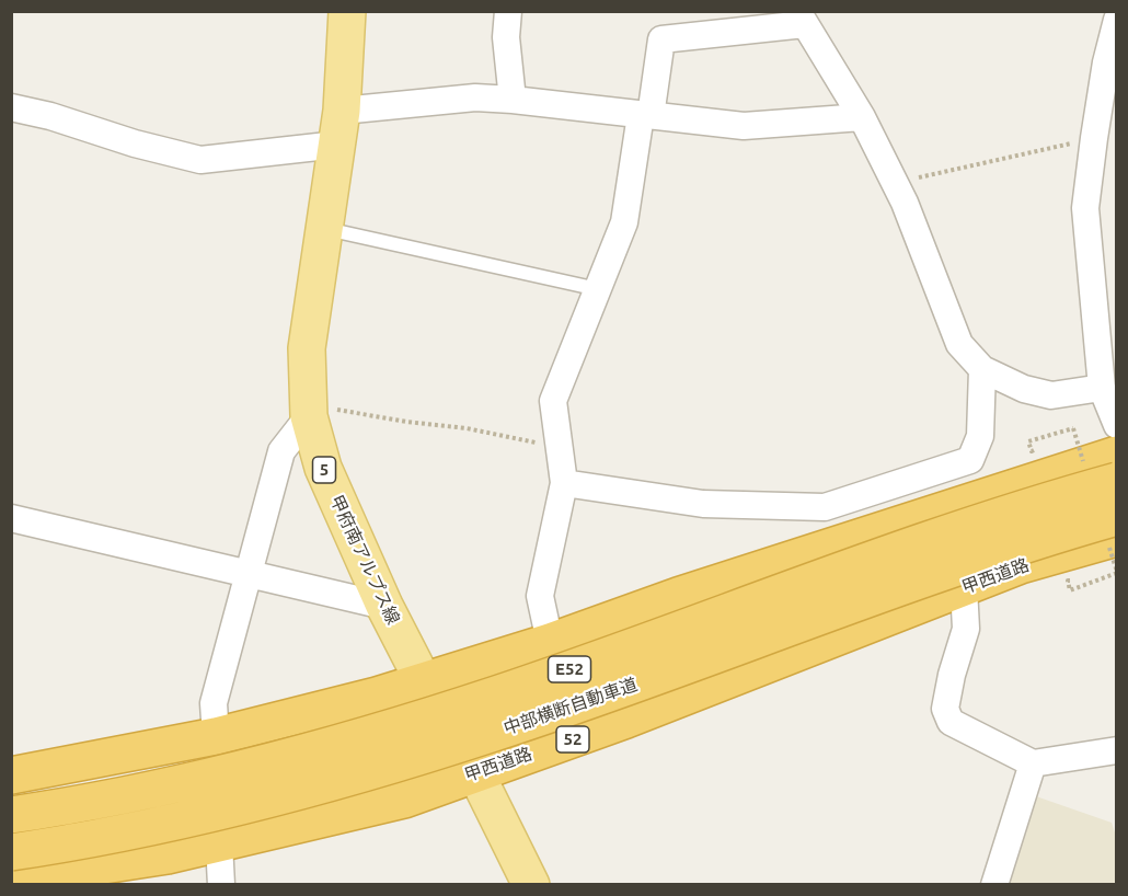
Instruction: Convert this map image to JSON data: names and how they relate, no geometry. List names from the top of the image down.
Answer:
{
  "streets": {
    "highway": [
      "甲西道路",
      "E52",
      "中部横断自動車道",
      "52"
    ],
    "main road": ["5", "甲府南アルプス線"]
  },
  "crossings": [
    ["甲府南アルプス線", "甲西道路"]
  ]
}
